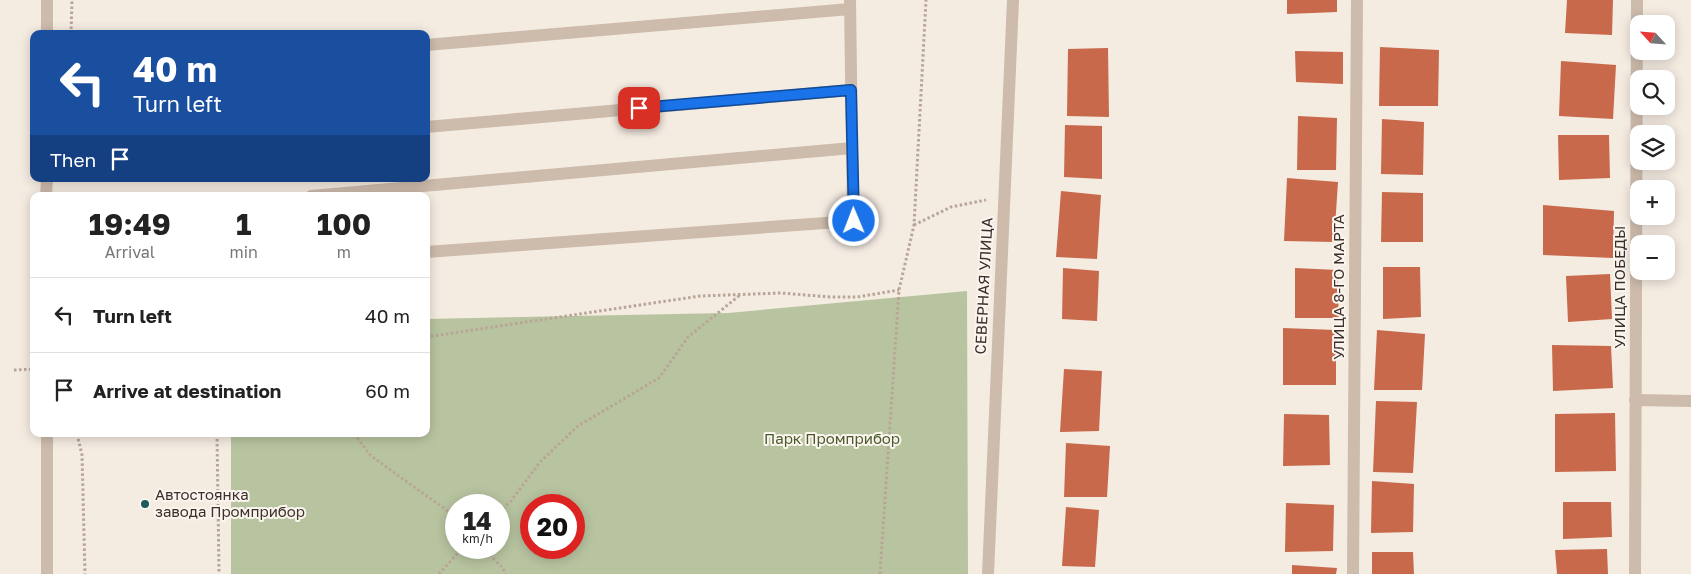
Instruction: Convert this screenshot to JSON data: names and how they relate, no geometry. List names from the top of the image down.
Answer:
{
  "streets": {
    "street": ["СЕВЕРНАЯ УЛИЦА", "УЛИЦА 8-ГО МАРТА", "УЛИЦА ПОБЕДЫ"]
  },
  "parks": ["Парк Промприбор"],
  "places": ["Автостоянка завода Промприбор"],
  "north": "top left",
  "page": {
    "map_buttons": ["+", "−"],
    "turn": ["40 m", "Turn left"],
    "then": "Then",
    "eta": [
      "19:49",
      "Arrival",
      "1",
      "min",
      "100",
      "m"
    ],
    "list": [
      {
        "name": "Turn left",
        "value": "40 m"
      },
      {
        "name": "Arrive at destination",
        "value": "60 m"
      }
    ],
    "speed": "14 km/h",
    "limit": "20"
  }
}
